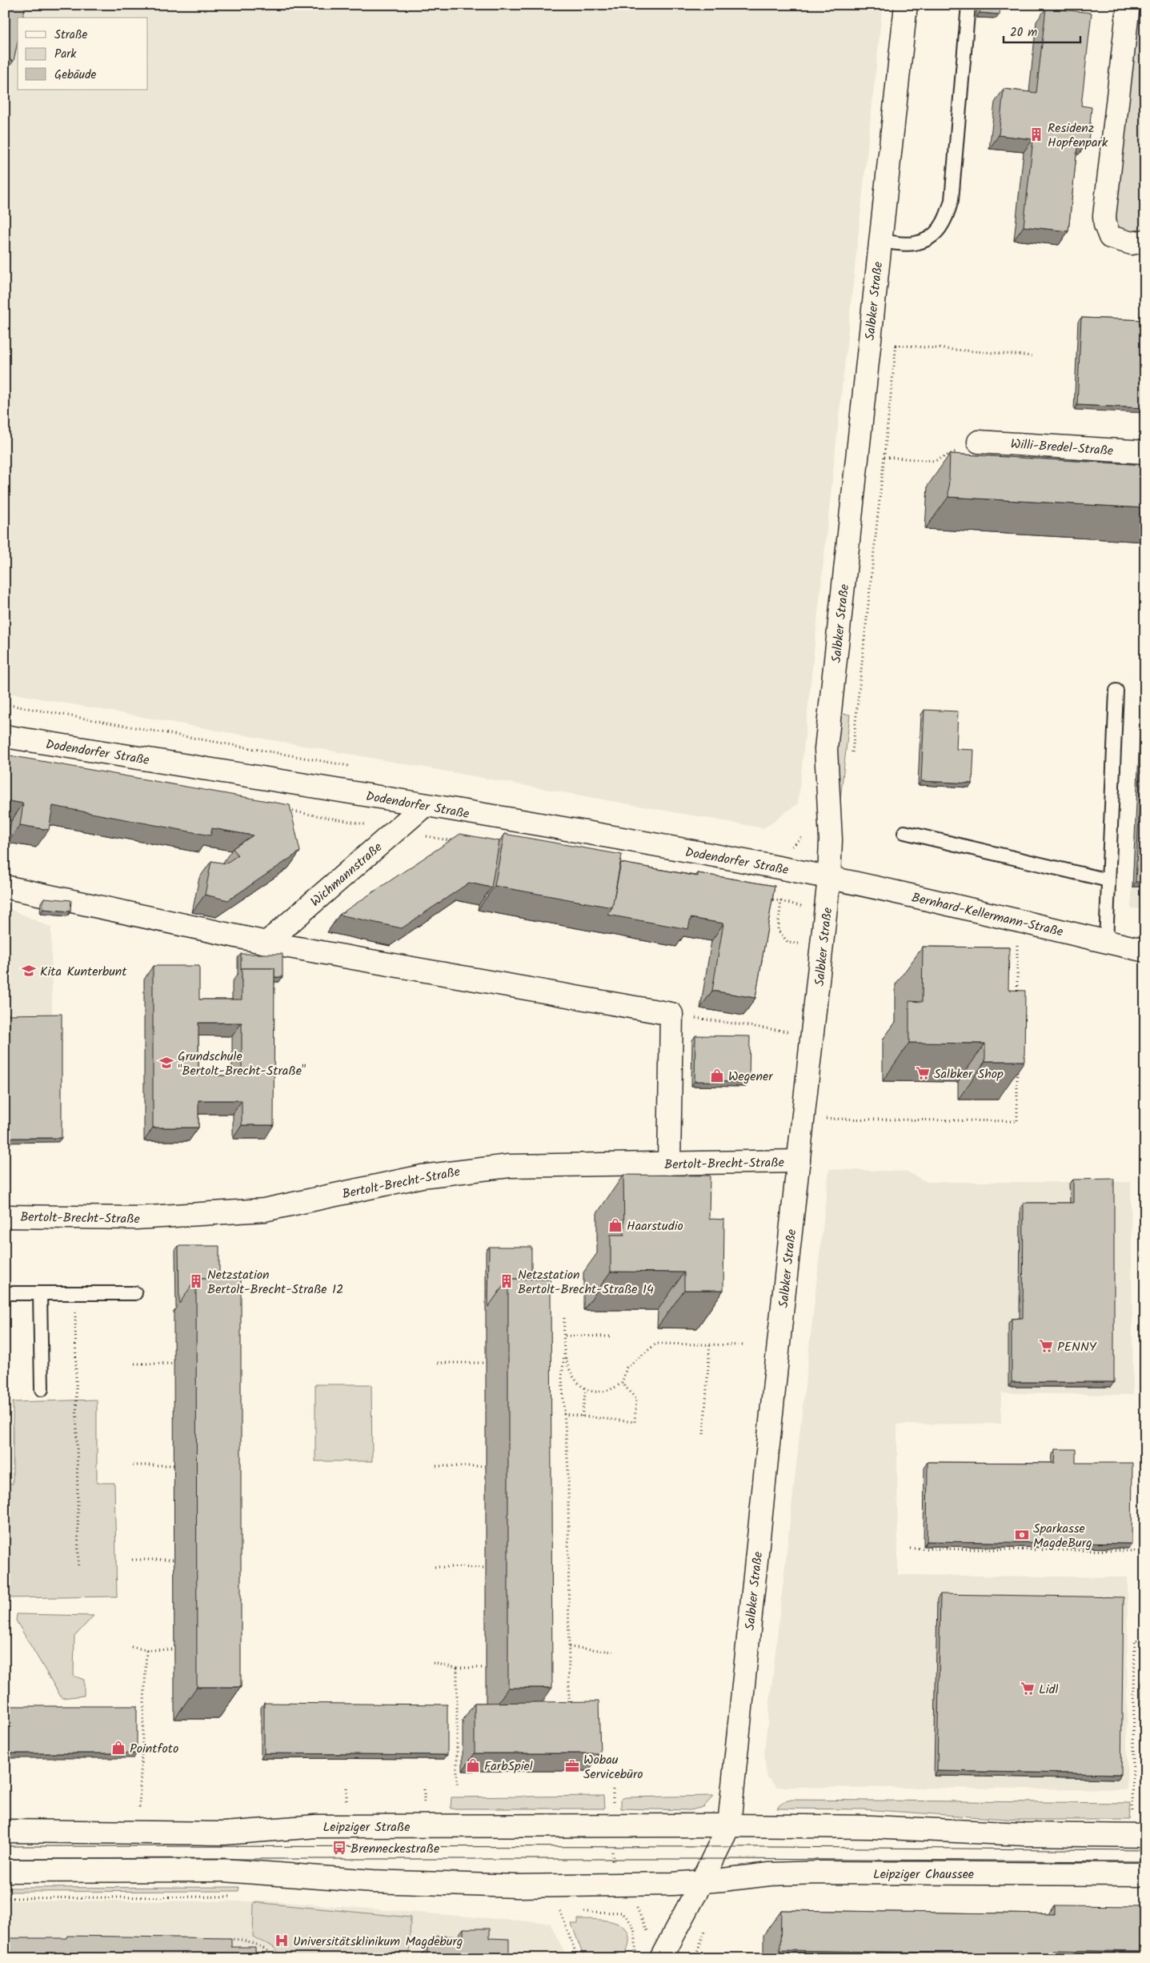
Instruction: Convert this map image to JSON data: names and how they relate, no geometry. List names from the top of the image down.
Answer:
{
  "streets": {
    "street": [
      "Salbker Straße",
      "Willi-Bredel-Straße",
      "Dodendorfer Straße",
      "Wichmannstraße",
      "Bernhard-Kellermann-Straße",
      "Bertolt-Brecht-Straße",
      "Leipziger Straße",
      "Leipziger Chaussee"
    ]
  },
  "crossings": [
    ["Salbker Straße", "Dodendorfer Straße"],
    ["Salbker Straße", "Bernhard-Kellermann-Straße"],
    ["Salbker Straße", "Bertolt-Brecht-Straße"],
    ["Salbker Straße", "Leipziger Straße"],
    ["Salbker Straße", "Leipziger Chaussee"],
    ["Dodendorfer Straße", "Wichmannstraße"],
    ["Dodendorfer Straße", "Bernhard-Kellermann-Straße"]
  ],
  "places": {
    "building": ["Residenz Hopfenpark", "Netzstation Bertolt-Brecht-Straße 12", "Netzstation Bertolt-Brecht-Straße 14"],
    "school or university": ["Kita Kunterbunt", "Grundschule \"Bertolt-Brecht-Straße\""],
    "supermarket": ["Salbker Shop", "PENNY", "Lidl"],
    "shop": [
      "Wegener",
      "Haarstudio",
      "Pointfoto",
      "FarbSpiel"
    ],
    "bank": ["Sparkasse MagdeBurg"],
    "office": ["Wobau Servicebüro"],
    "bus stop": ["Brenneckestraße"],
    "hospital": ["Universitätsklinikum Magdeburg"]
  },
  "legend": ["Straße", "Park", "Gebäude"],
  "scale_bar": "20 m"
}
